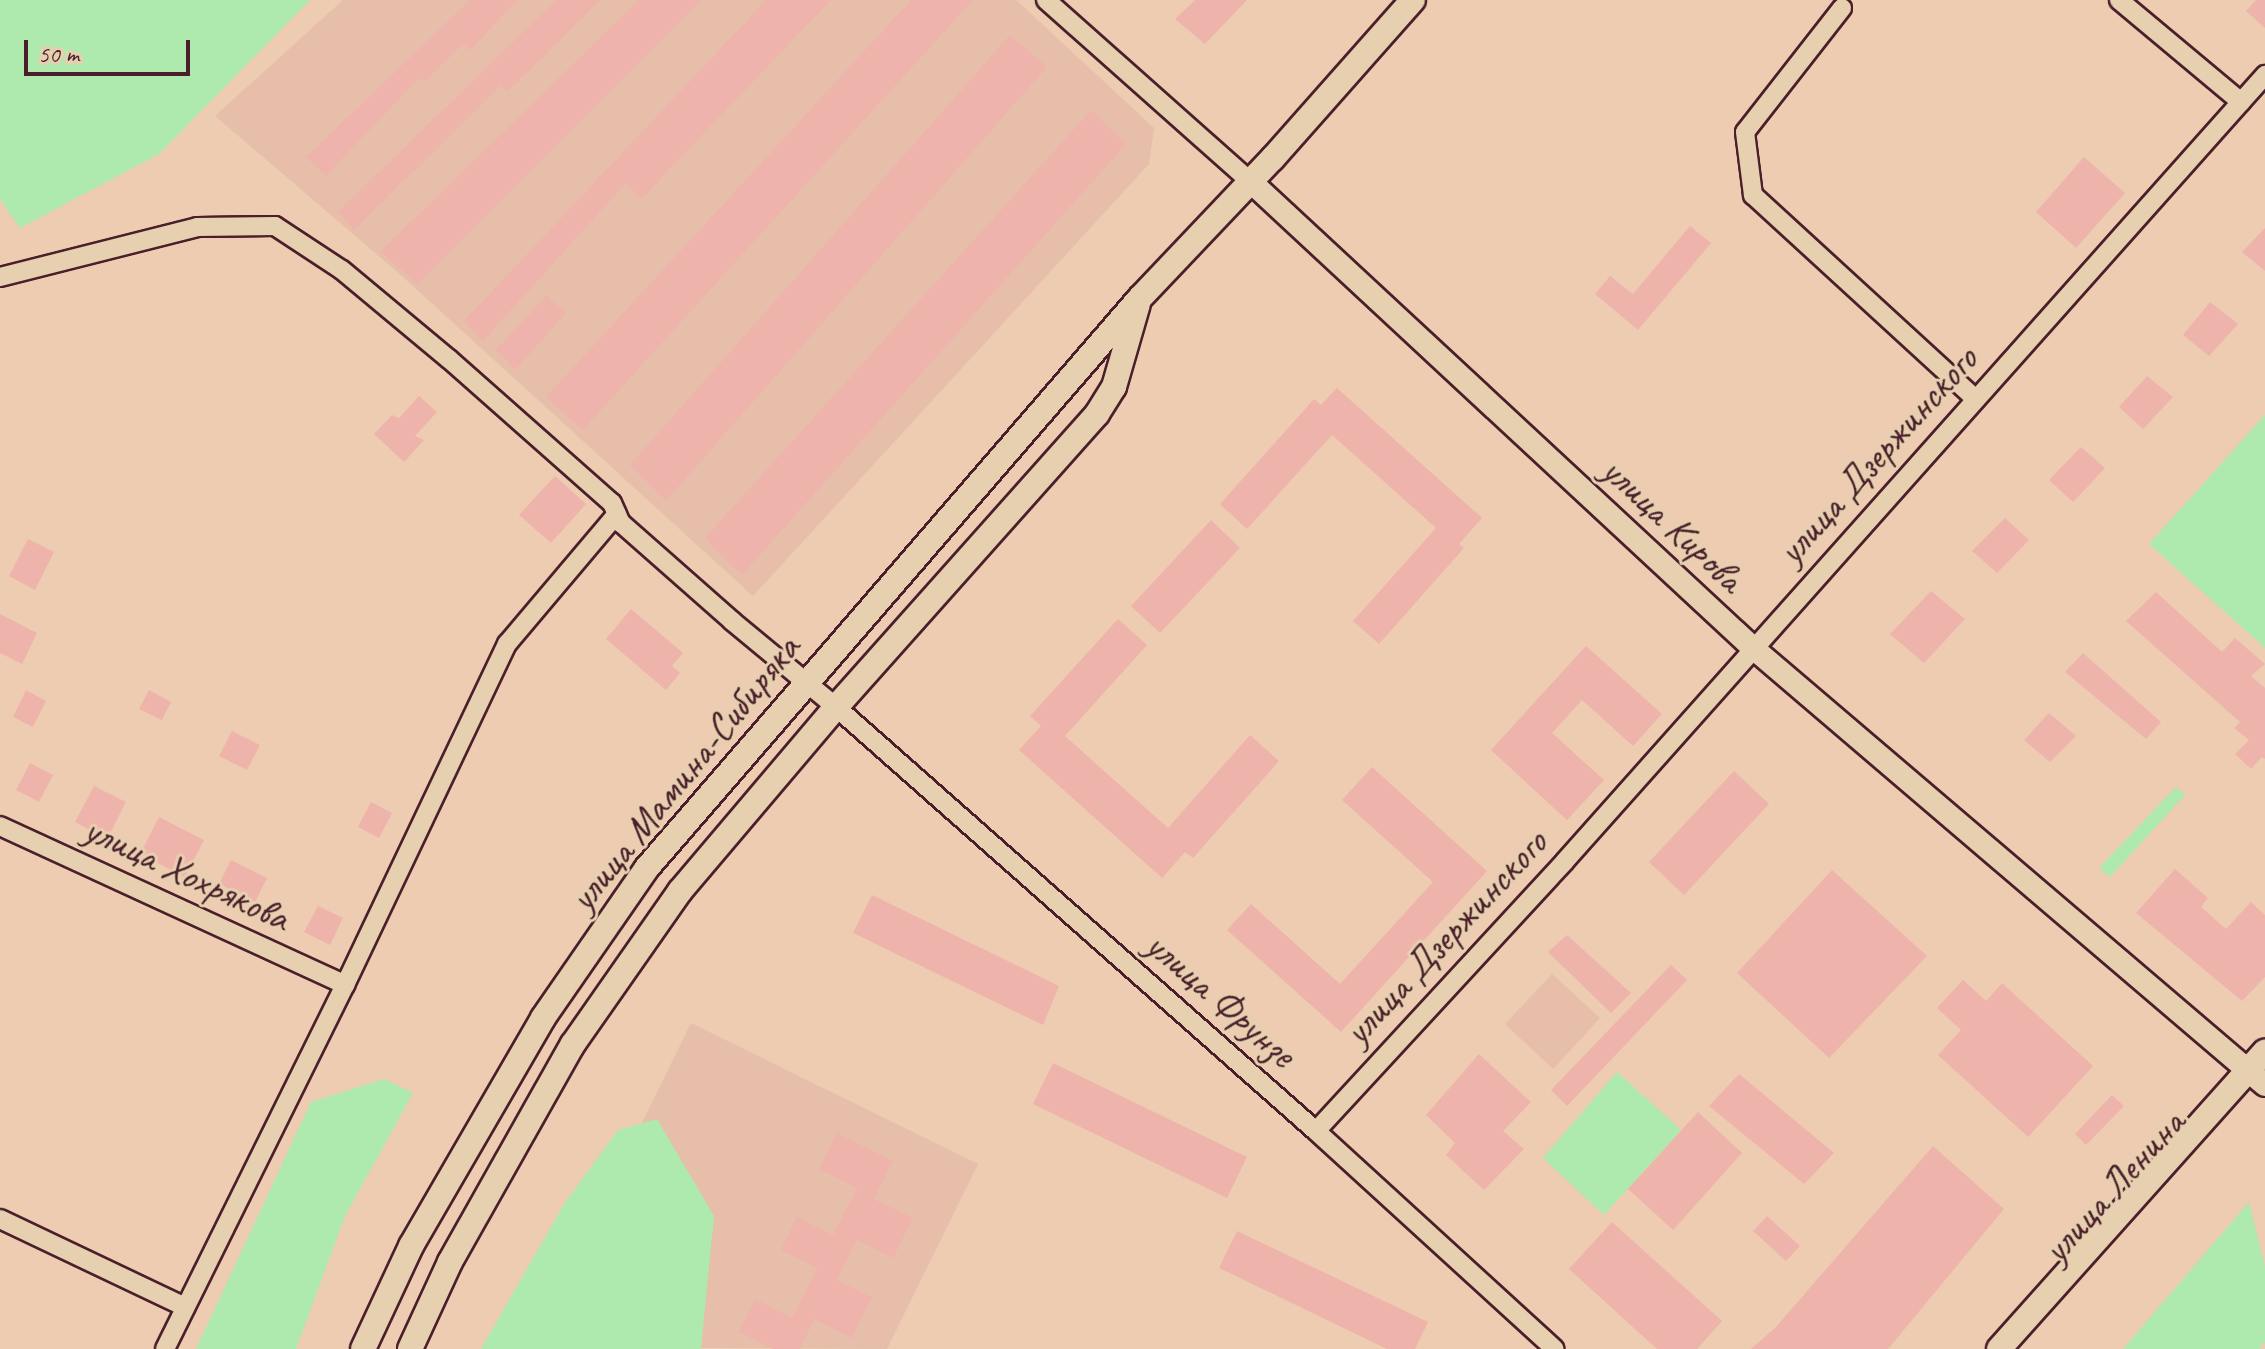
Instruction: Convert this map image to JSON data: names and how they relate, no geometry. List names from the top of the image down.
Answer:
{
  "streets": {
    "main road": ["улица Мамина-Сибиряка", "улица Ленина"],
    "street": [
      "улица Дзержинского",
      "улица Кирова",
      "улица Хохрякова",
      "улица Фрунзе"
    ]
  },
  "crossings": [
    ["улица Дзержинского", "улица Кирова"],
    ["улица Дзержинского", "улица Фрунзе"],
    ["улица Кирова", "улица Мамина-Сибиряка"],
    ["улица Кирова", "улица Ленина"],
    ["улица Мамина-Сибиряка", "улица Фрунзе"]
  ],
  "scale_bar": "50 m"
}
